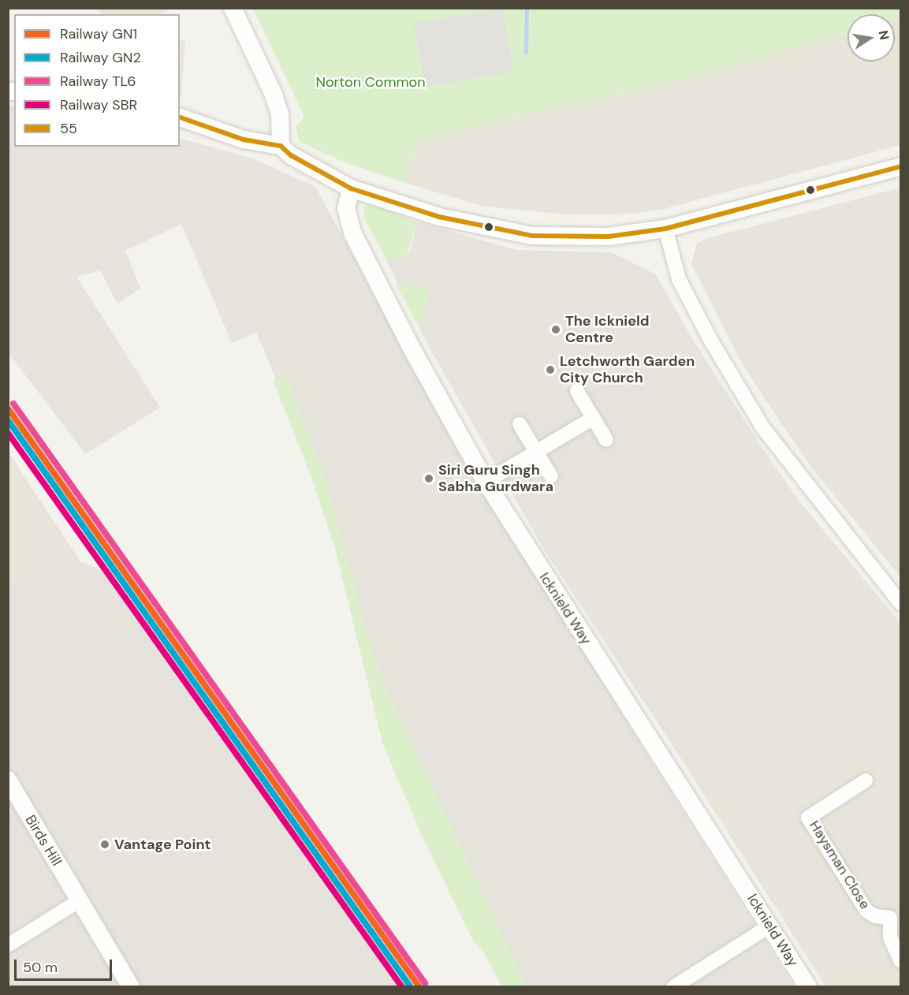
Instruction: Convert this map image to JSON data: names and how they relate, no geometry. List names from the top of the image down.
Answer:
{
  "streets": {
    "street": ["Icknield Way", "Birds Hill", "Haysman Close"]
  },
  "parks": ["Norton Common"],
  "places": [
    "The Icknield Centre",
    "Letchworth Garden City Church",
    "Siri Guru Singh Sabha Gurdwara",
    "Vantage Point"
  ],
  "lines": [
    "transit line 55",
    "rail line TL6",
    "rail line GN1",
    "rail line GN2",
    "rail line SBR"
  ],
  "legend": [
    "Railway GN1",
    "Railway GN2",
    "Railway TL6",
    "Railway SBR",
    "55"
  ],
  "scale_bar": "50 m",
  "north": "right"
}
